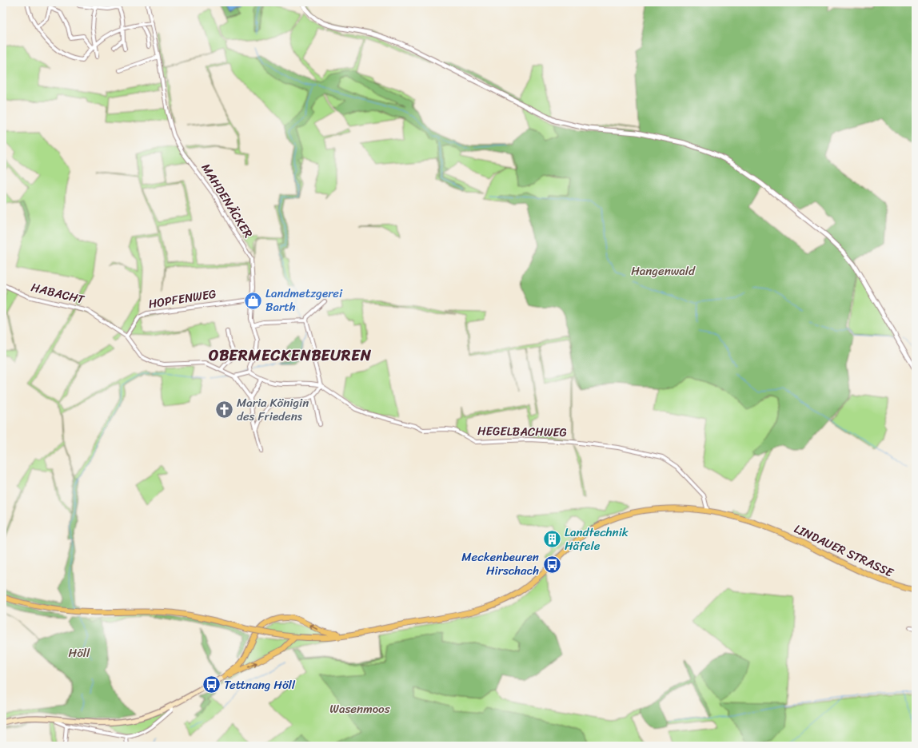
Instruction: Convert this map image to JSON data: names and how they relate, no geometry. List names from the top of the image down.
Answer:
{
  "streets": {
    "main road": ["LINDAUER STRASSE"],
    "street": [
      "MAHDENÄCKER",
      "HABACHT",
      "HOPFENWEG",
      "HEGELBACHWEG"
    ]
  },
  "crossings": [
    ["MAHDENÄCKER", "HOPFENWEG"],
    ["HABACHT", "HOPFENWEG"],
    ["HEGELBACHWEG", "LINDAUER STRASSE"]
  ],
  "districts": ["OBERMECKENBEUREN"],
  "parks": ["Hangenwald", "Höll", "Wasenmoos"],
  "places": {
    "shop": ["Landmetzgerei Barth"],
    "church": ["Maria Königin des Friedens"],
    "building": ["Landtechnik Häfele"],
    "bus stop": ["Meckenbeuren Hirschach", "Tettnang Höll"]
  }
}
